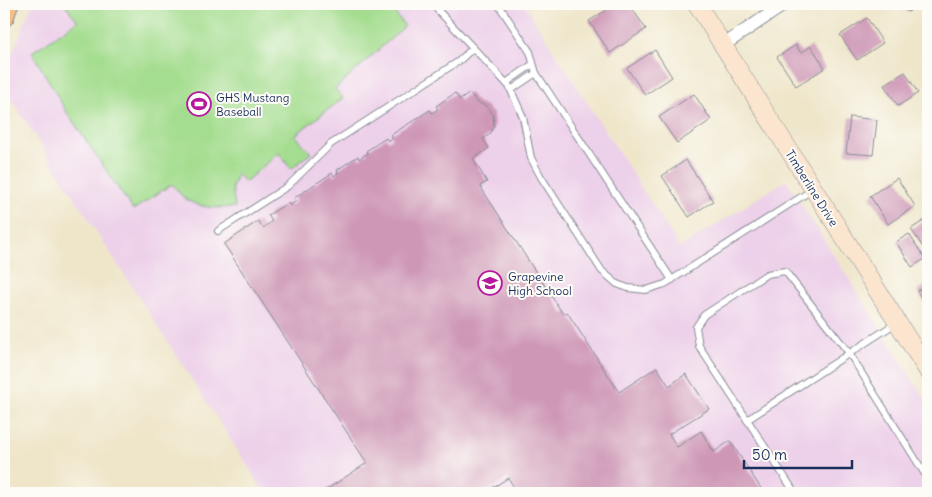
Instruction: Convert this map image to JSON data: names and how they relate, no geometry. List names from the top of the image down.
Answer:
{
  "streets": {
    "street": ["Timberline Drive"]
  },
  "places": {
    "sports": ["GHS Mustang Baseball"],
    "school or university": ["Grapevine High School"]
  },
  "scale_bar": "50 m"
}
